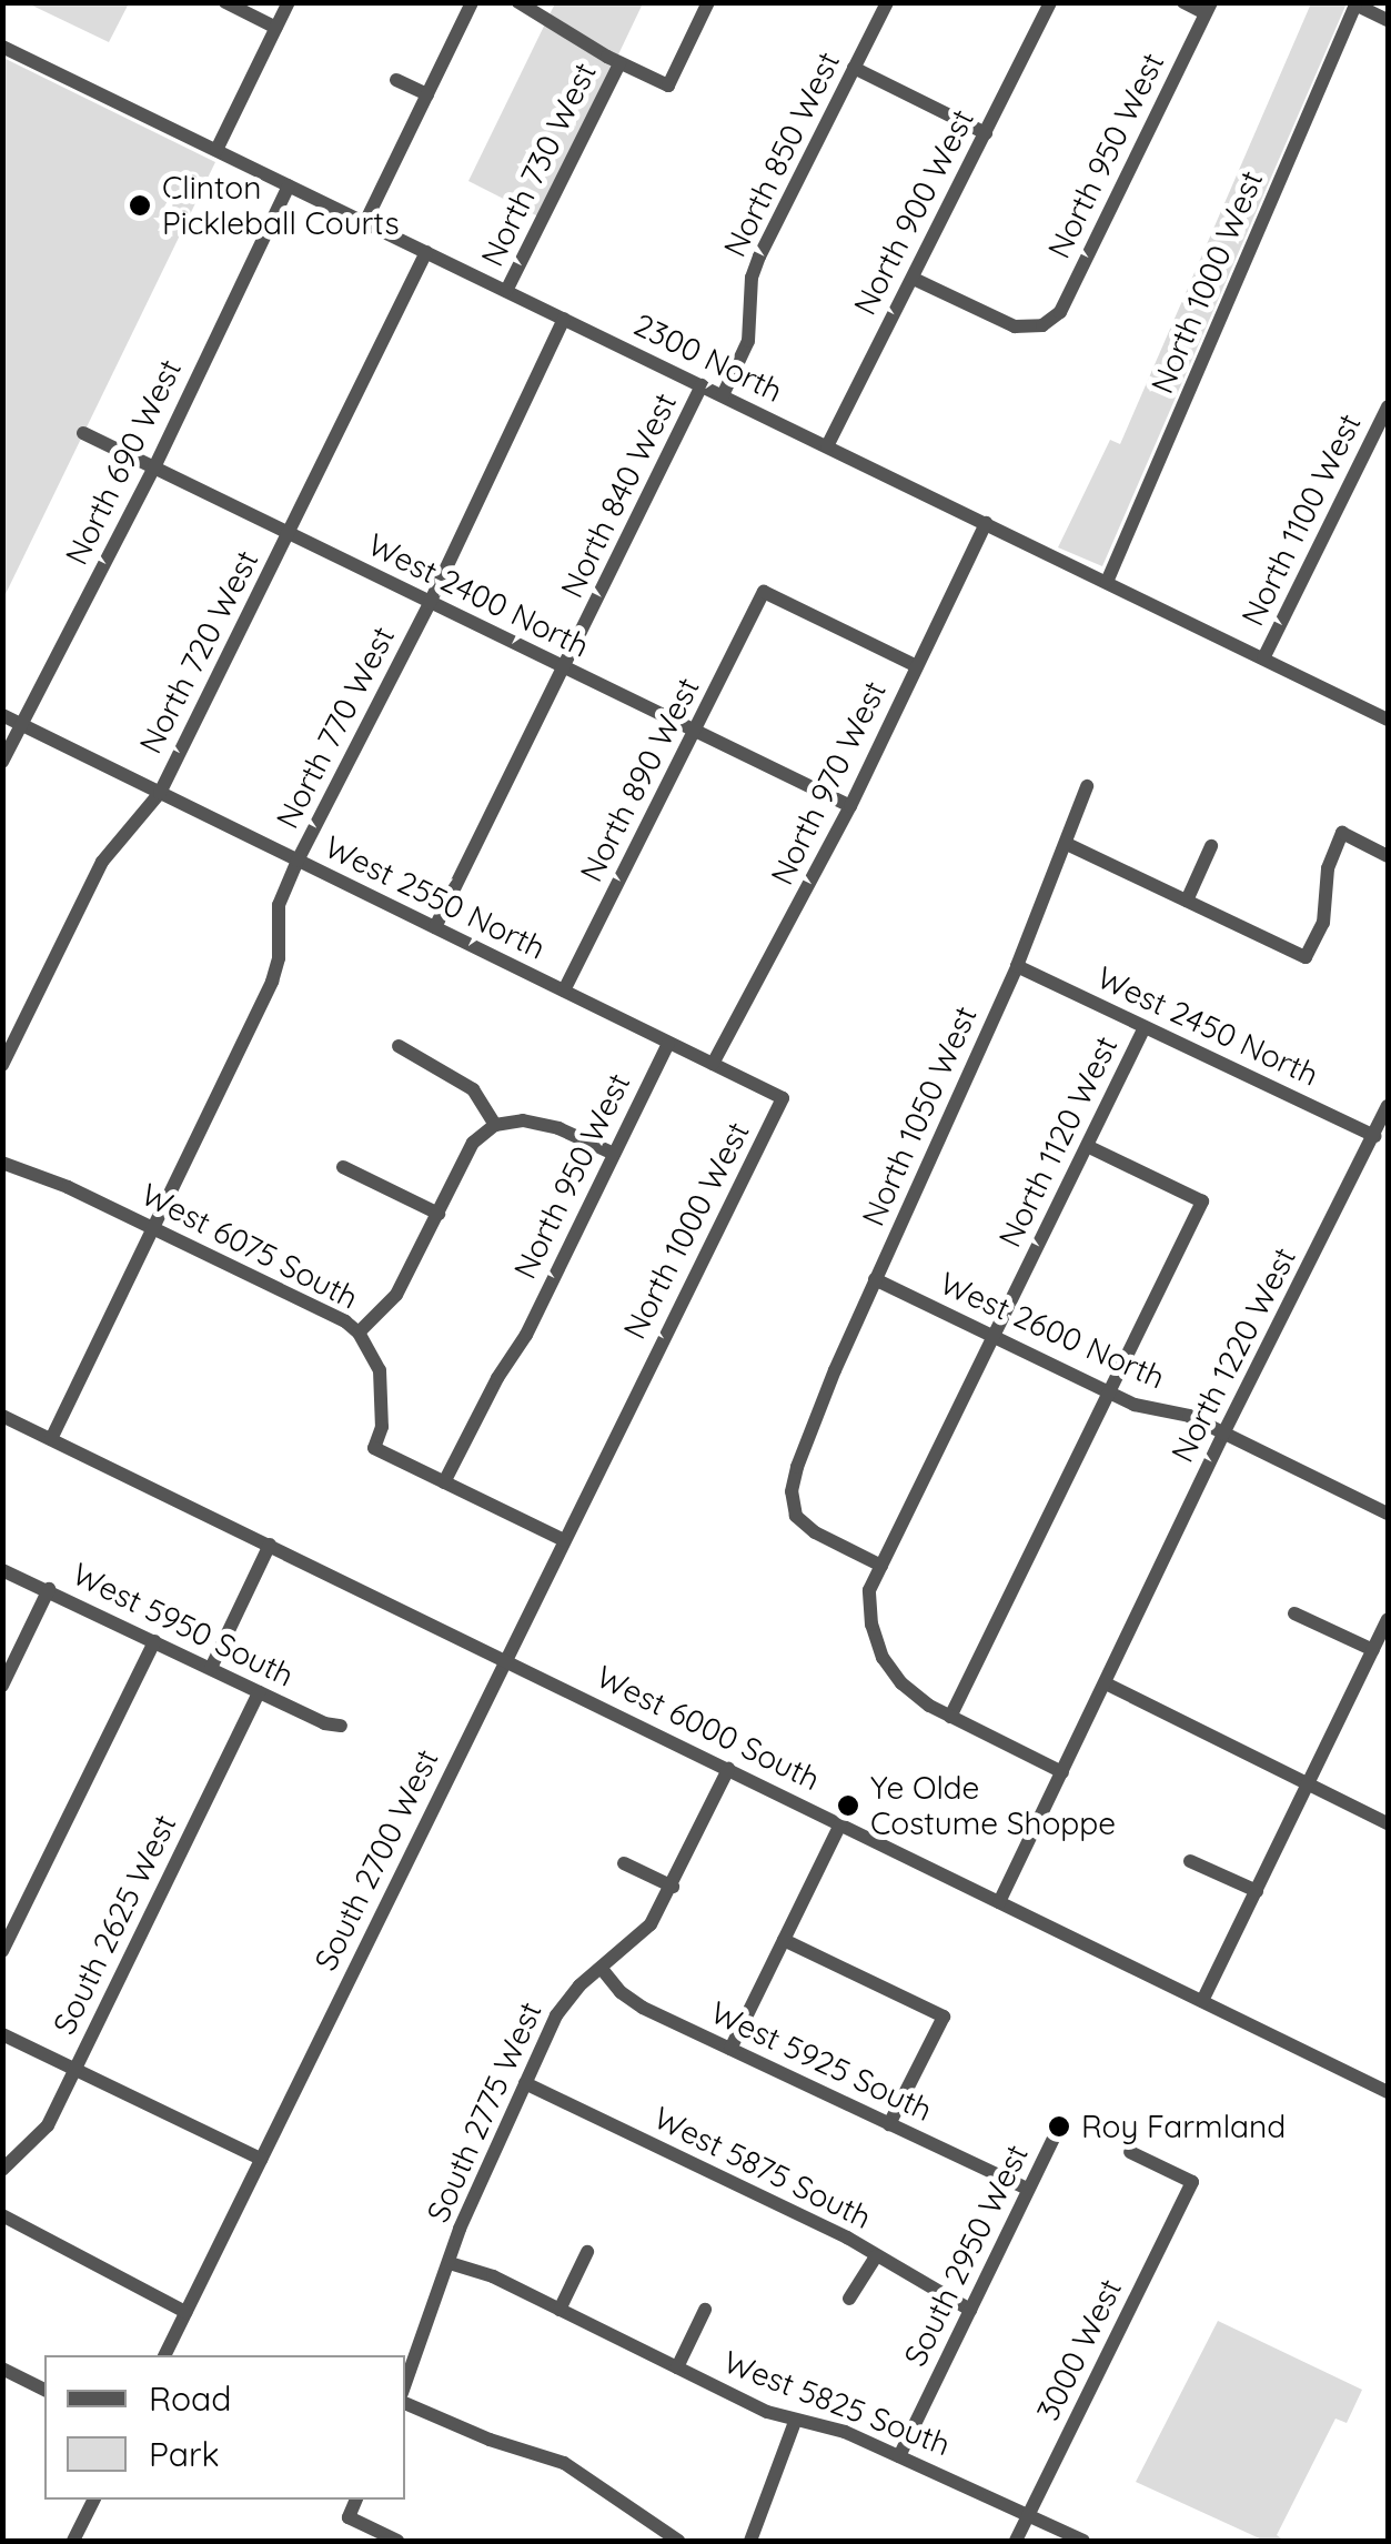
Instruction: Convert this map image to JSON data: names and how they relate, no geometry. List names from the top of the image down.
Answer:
{
  "streets": {
    "street": [
      "North 850 West",
      "North 950 West",
      "North 730 West",
      "North 900 West",
      "North 1000 West",
      "2300 North",
      "North 690 West",
      "North 840 West",
      "North 1100 West",
      "West 2400 North",
      "North 720 West",
      "North 770 West",
      "North 890 West",
      "North 970 West",
      "West 2550 North",
      "West 2450 North",
      "North 1050 West",
      "North 1120 West",
      "West 6075 South",
      "West 2600 North",
      "North 1220 West",
      "West 5950 South",
      "West 6000 South",
      "South 2700 West",
      "South 2625 West",
      "West 5925 South",
      "South 2775 West",
      "West 5875 South",
      "South 2950 West",
      "3000 West",
      "West 5825 South"
    ]
  },
  "crossings": [
    ["North 850 West", "2300 North"],
    ["North 950 West", "North 900 West"],
    ["North 950 West", "West 2550 North"],
    ["North 950 West", "West 6075 South"],
    ["North 730 West", "2300 North"],
    ["North 900 West", "2300 North"],
    ["North 1000 West", "2300 North"],
    ["North 1000 West", "West 2550 North"],
    ["North 1000 West", "South 2700 West"],
    ["2300 North", "North 690 West"],
    ["2300 North", "North 840 West"],
    ["2300 North", "North 1100 West"],
    ["2300 North", "North 720 West"],
    ["2300 North", "North 770 West"],
    ["2300 North", "North 970 West"],
    ["North 690 West", "West 2400 North"],
    ["North 690 West", "West 2550 North"],
    ["North 840 West", "West 2400 North"],
    ["North 840 West", "West 2550 North"],
    ["West 2400 North", "North 720 West"],
    ["West 2400 North", "North 770 West"],
    ["West 2400 North", "North 890 West"],
    ["West 2400 North", "North 970 West"],
    ["North 720 West", "West 2550 North"],
    ["North 770 West", "West 2550 North"],
    ["North 770 West", "West 6075 South"],
    ["North 770 West", "West 6000 South"],
    ["North 890 West", "North 970 West"],
    ["North 890 West", "West 2550 North"],
    ["North 970 West", "West 2550 North"],
    ["West 2450 North", "North 1050 West"],
    ["West 2450 North", "North 1120 West"],
    ["West 2450 North", "North 1220 West"],
    ["North 1050 West", "North 1120 West"],
    ["North 1050 West", "West 2600 North"],
    ["North 1120 West", "West 2600 North"],
    ["West 2600 North", "North 1220 West"],
    ["North 1220 West", "West 6000 South"],
    ["West 5950 South", "South 2625 West"],
    ["West 6000 South", "South 2700 West"],
    ["West 6000 South", "South 2775 West"],
    ["West 5925 South", "South 2775 West"],
    ["West 5925 South", "South 2950 West"],
    ["South 2775 West", "West 5875 South"],
    ["South 2775 West", "West 5825 South"],
    ["West 5875 South", "South 2950 West"],
    ["South 2950 West", "West 5825 South"],
    ["3000 West", "West 5825 South"]
  ],
  "places": ["Clinton Pickleball Courts", "Ye Olde Costume Shoppe", "Roy Farmland"],
  "legend": ["Road", "Park"]
}
